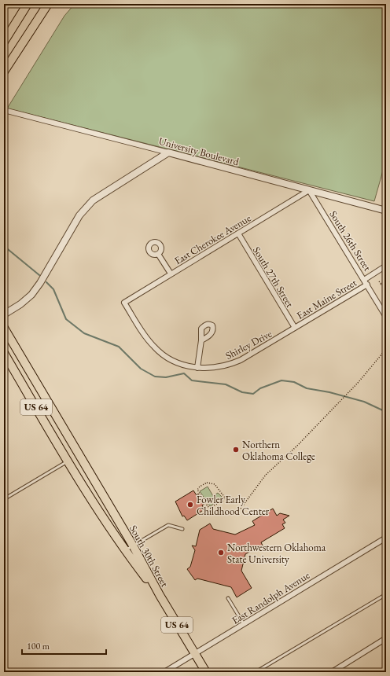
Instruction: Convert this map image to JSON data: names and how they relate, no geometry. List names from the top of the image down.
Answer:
{
  "streets": {
    "main road": ["US 64", "South 30th Street"],
    "street": [
      "University Boulevard",
      "East Cherokee Avenue",
      "South 26th Street",
      "South 27th Street",
      "East Maine Street",
      "Shirley Drive",
      "East Randolph Avenue"
    ]
  },
  "crossings": [
    ["University Boulevard", "East Cherokee Avenue"],
    ["University Boulevard", "South 26th Street"],
    ["East Cherokee Avenue", "South 26th Street"],
    ["East Cherokee Avenue", "South 27th Street"],
    ["East Cherokee Avenue", "Shirley Drive"],
    ["South 26th Street", "East Maine Street"],
    ["South 27th Street", "East Maine Street"],
    ["South 27th Street", "Shirley Drive"],
    ["East Maine Street", "Shirley Drive"],
    ["US 64", "South 30th Street"],
    ["US 64", "East Randolph Avenue"]
  ],
  "places": ["Northern Oklahoma College", "Fowler Early Childhood Center", "Northwestern Oklahoma State University"],
  "scale_bar": "100 m"
}
